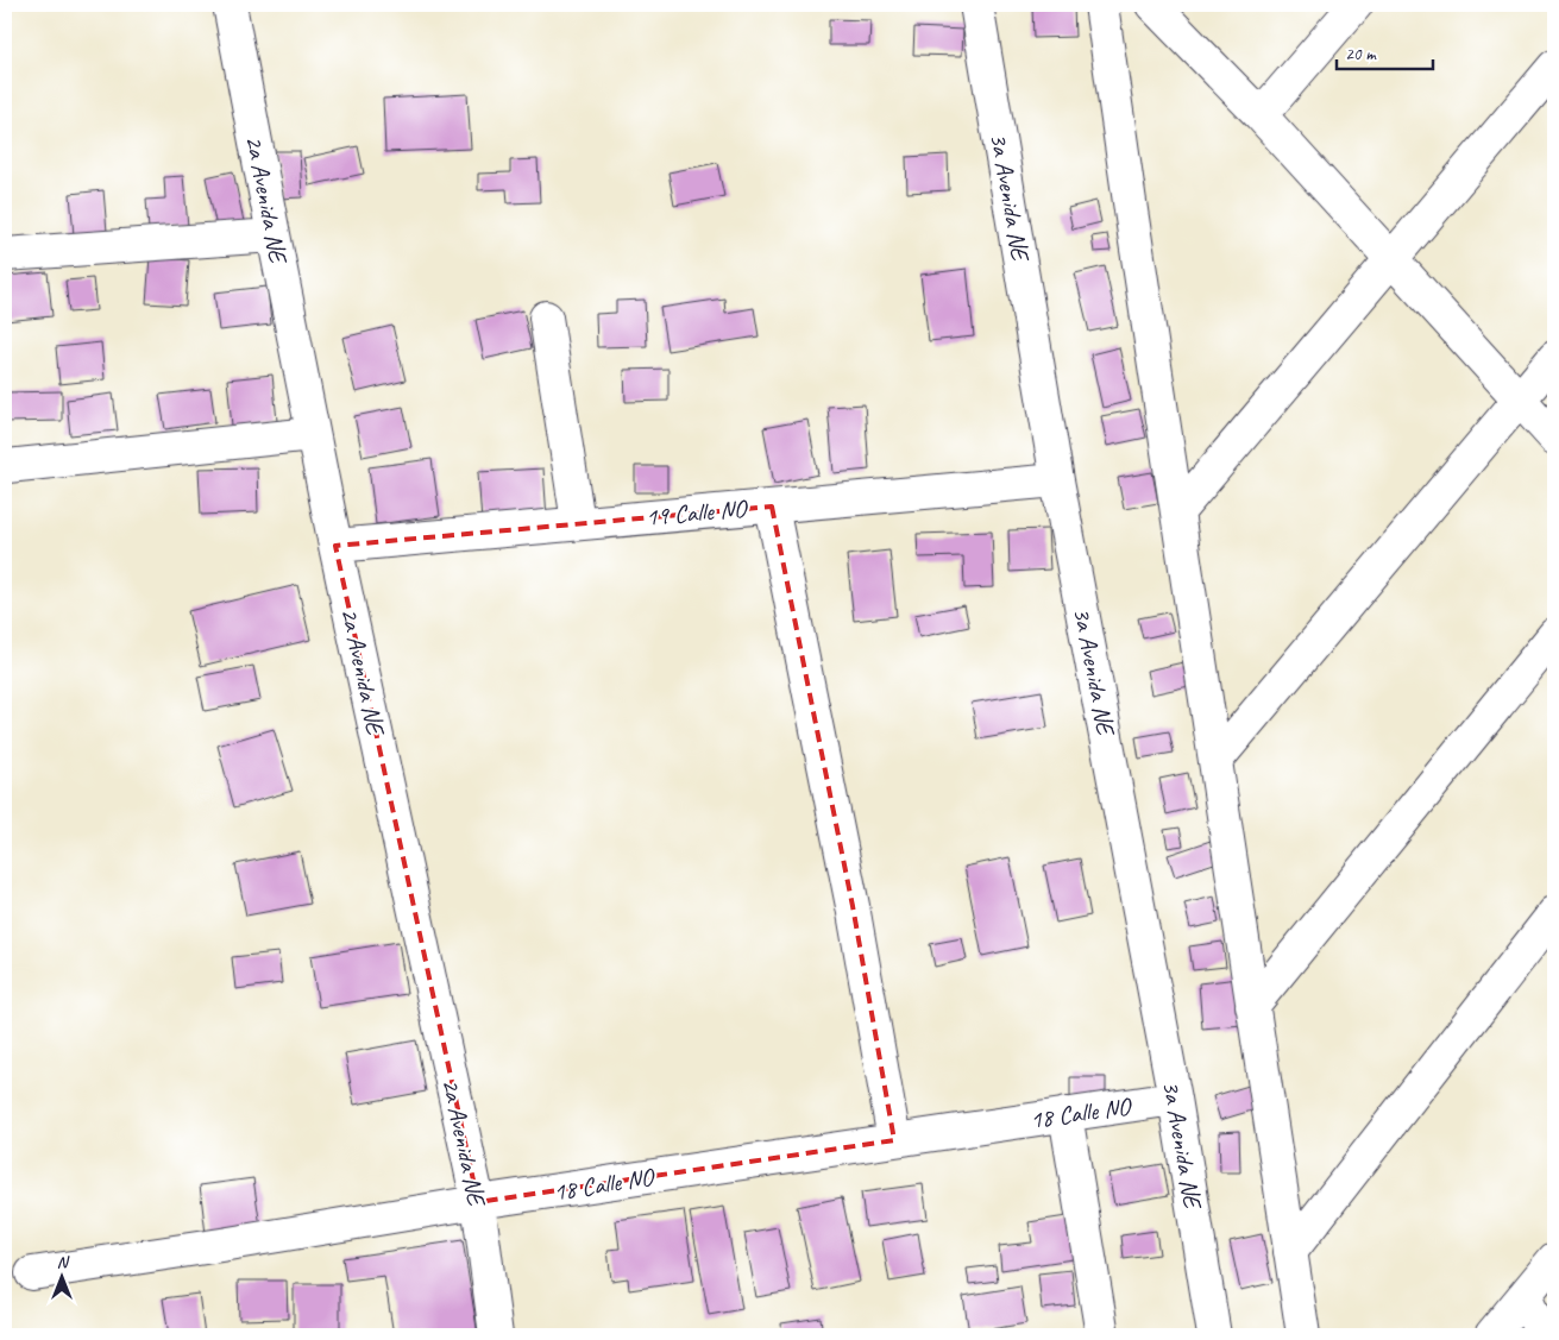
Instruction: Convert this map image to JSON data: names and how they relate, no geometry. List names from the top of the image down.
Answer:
{
  "streets": {
    "street": [
      "3a Avenida NE",
      "2a Avenida NE",
      "19 Calle NO",
      "18 Calle NO"
    ]
  },
  "crossings": [
    ["3a Avenida NE", "19 Calle NO"],
    ["3a Avenida NE", "18 Calle NO"],
    ["2a Avenida NE", "19 Calle NO"],
    ["2a Avenida NE", "18 Calle NO"]
  ],
  "scale_bar": "20 m",
  "north": "top"
}
